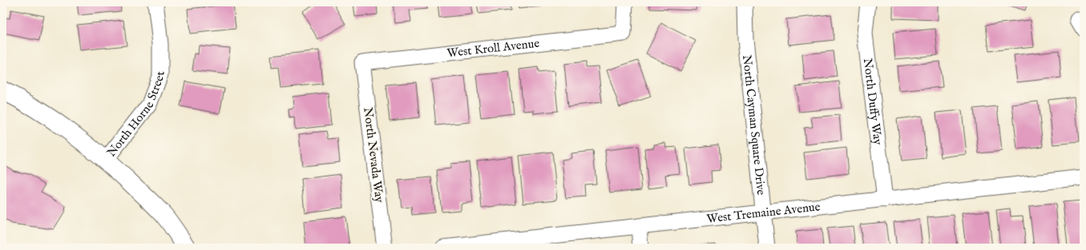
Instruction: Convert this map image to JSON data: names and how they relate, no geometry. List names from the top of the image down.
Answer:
{
  "streets": {
    "street": [
      "West Kroll Avenue",
      "North Duffy Way",
      "North Horne Street",
      "North Cayman Square Drive",
      "North Nevada Way",
      "West Tremaine Avenue"
    ]
  },
  "crossings": [
    ["West Kroll Avenue", "North Nevada Way"],
    ["North Duffy Way", "West Tremaine Avenue"],
    ["North Cayman Square Drive", "West Tremaine Avenue"]
  ]
}
